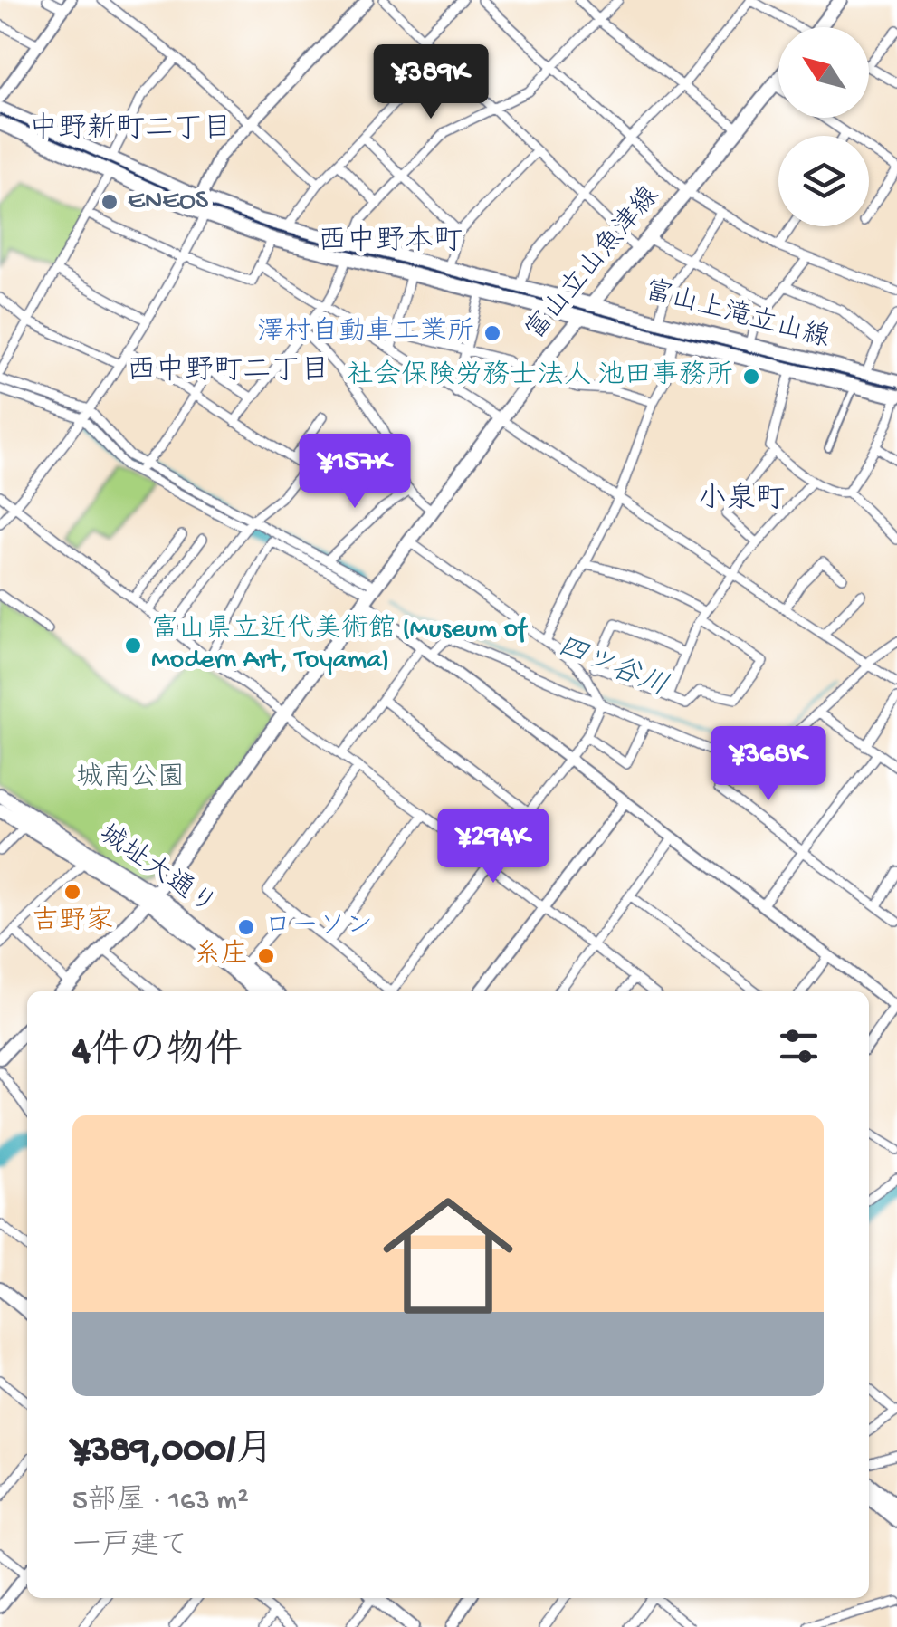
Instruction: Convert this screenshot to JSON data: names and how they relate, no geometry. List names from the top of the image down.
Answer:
{
  "streets": {
    "main road": ["富山立山魚津線", "富山上滝立山線", "城址大通り"]
  },
  "crossings": [
    ["富山立山魚津線", "富山上滝立山線"],
    ["富山立山魚津線", "城址大通り"]
  ],
  "districts": [
    "中野新町二丁目",
    "西中野本町",
    "西中野町二丁目",
    "小泉町"
  ],
  "water": ["四ツ谷川"],
  "parks": ["城南公園"],
  "places": [
    "ENEOS",
    "澤村自動車工業所",
    "社会保険労務士法人 池田事務所",
    "富山県立近代美術館 (Museum of Modern Art, Toyama)",
    "吉野家",
    "ローソン",
    "糸庄"
  ],
  "north": "top left",
  "page": {
    "price": [
      "¥389K",
      "¥157K",
      "¥368K",
      "¥294K"
    ],
    "heading": "4件の物件",
    "list": [
      {
        "name": "¥389,000/月",
        "note": "5部屋 · 163 m² · 一戸建て"
      }
    ]
  }
}
